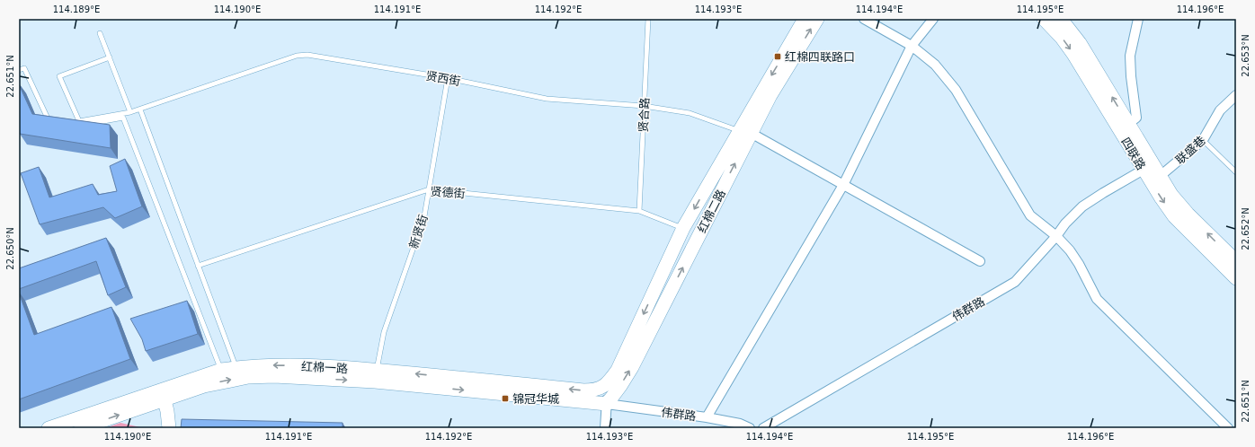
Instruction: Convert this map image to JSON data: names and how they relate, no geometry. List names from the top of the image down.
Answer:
{
  "streets": {
    "main road": ["四联路", "红棉二路", "红棉一路"],
    "street": ["联盛巷", "伟群路"],
    "lane": [
      "贤西街",
      "贤合路",
      "贤德街",
      "新贤街"
    ]
  },
  "crossings": [
    ["贤西街", "贤合路"],
    ["贤西街", "红棉二路"],
    ["贤西街", "新贤街"],
    ["贤合路", "贤德街"],
    ["联盛巷", "四联路"],
    ["四联路", "伟群路"],
    ["贤德街", "红棉二路"],
    ["贤德街", "新贤街"],
    ["红棉二路", "伟群路"],
    ["红棉二路", "红棉一路"],
    ["新贤街", "红棉一路"],
    ["伟群路", "红棉一路"]
  ],
  "places": {
    "transit": ["红棉四联路口", "锦冠华城"]
  },
  "coordinates": [
    "114.189°E",
    "114.190°E",
    "114.191°E",
    "114.192°E",
    "114.193°E",
    "114.194°E",
    "114.195°E",
    "114.196°E",
    "22.653°N",
    "22.651°N",
    "22.652°N",
    "22.650°N"
  ]
}
